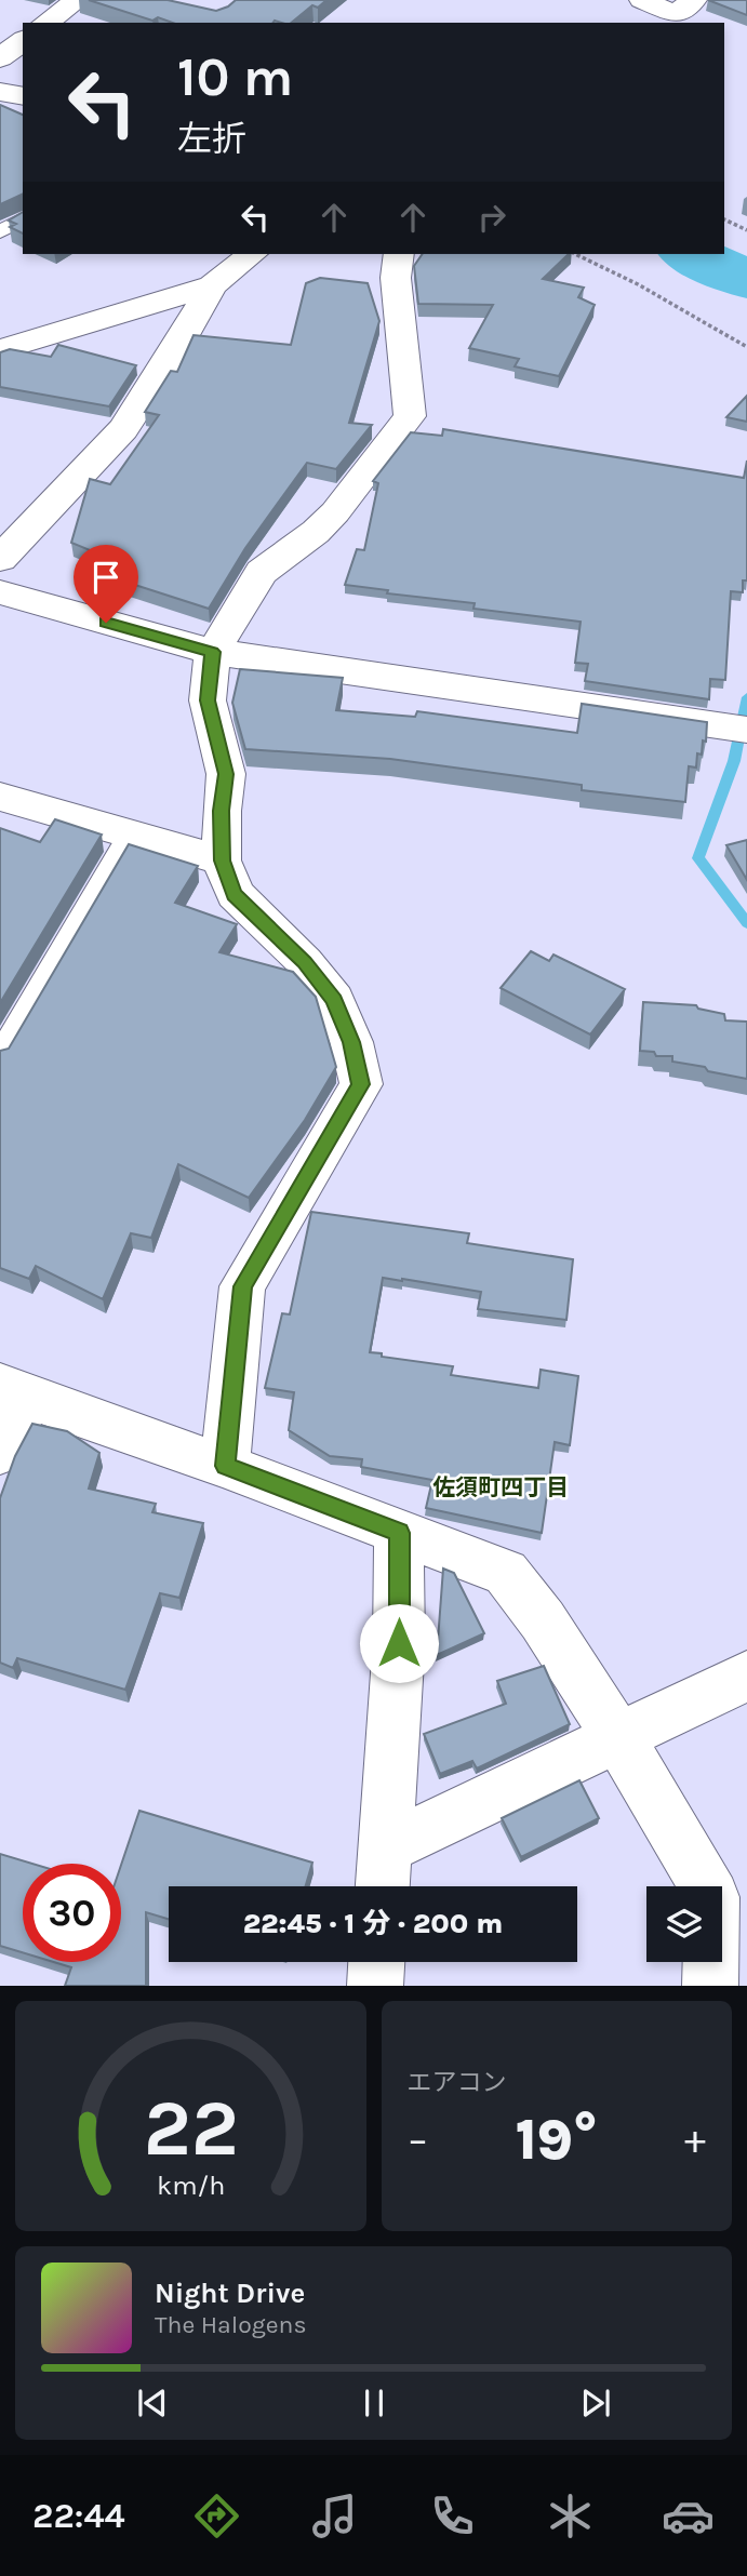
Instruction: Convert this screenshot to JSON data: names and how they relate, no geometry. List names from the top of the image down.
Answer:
{
  "districts": ["佐須町四丁目"],
  "page": {
    "turn": ["10 m", "左折"],
    "limit": "30",
    "trip": "22:45 · 1 分 · 200 m",
    "tile": "エアコン",
    "heat": ["−", "19°", "+"],
    "song": ["Night Drive", "The Halogens"],
    "tabs": "22:44",
    "gauge": ["22", "km/h"]
  }
}
